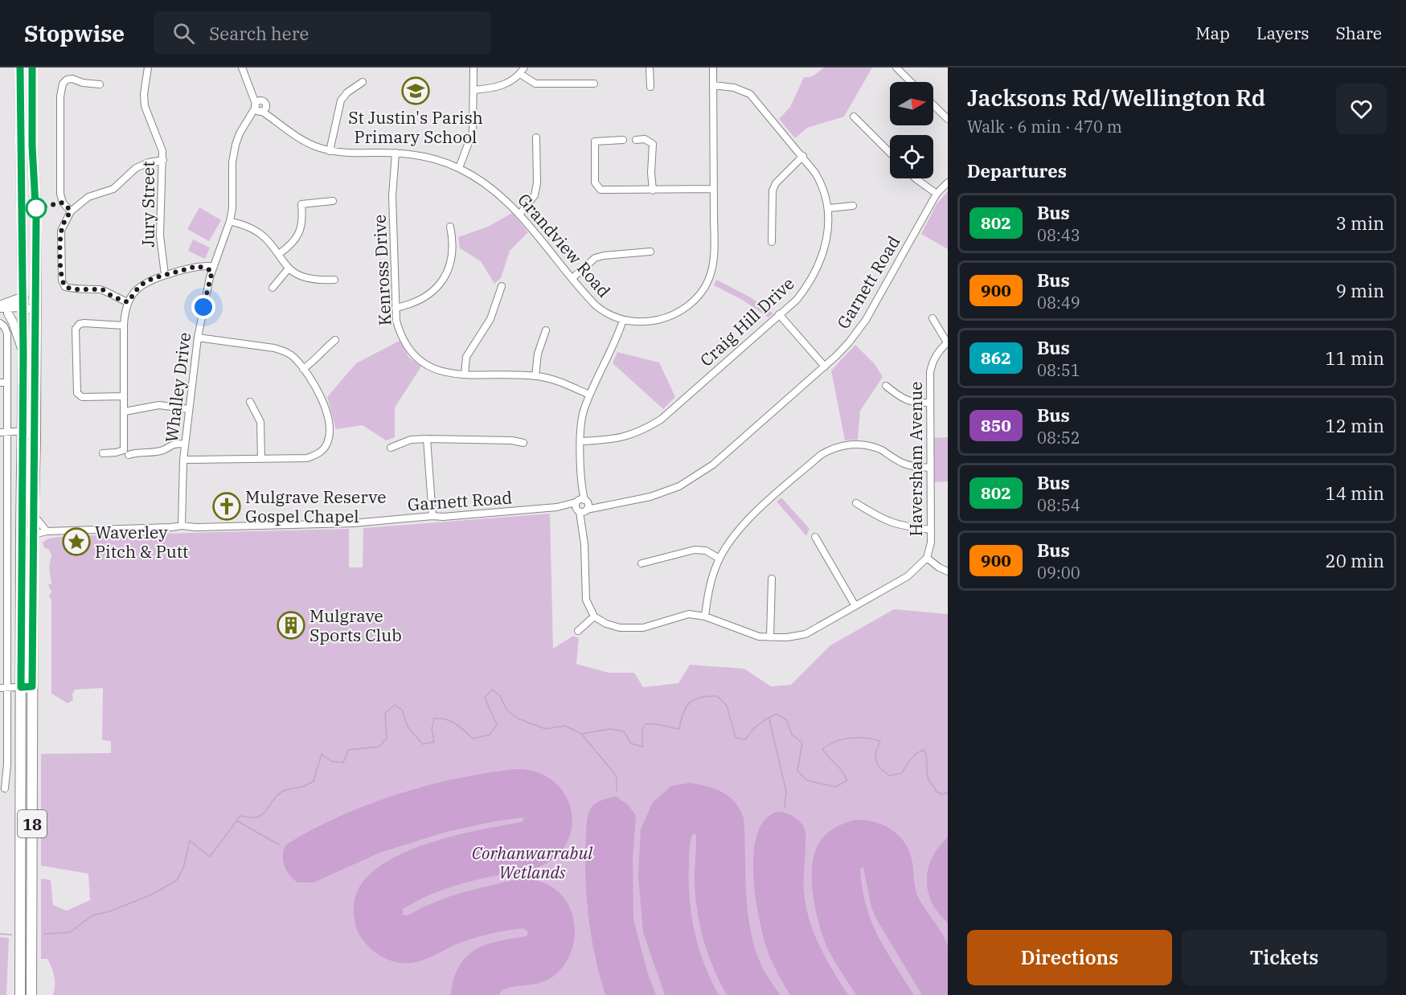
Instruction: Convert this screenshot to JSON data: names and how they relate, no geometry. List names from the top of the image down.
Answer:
{
  "streets": {
    "highway": ["18"],
    "street": [
      "Jury Street",
      "Grandview Road",
      "Kenross Drive",
      "Garnett Road",
      "Craig Hill Drive",
      "Whalley Drive",
      "Haversham Avenue"
    ]
  },
  "crossings": [
    ["Grandview Road", "Kenross Drive"],
    ["Grandview Road", "Craig Hill Drive"],
    ["Grandview Road", "Whalley Drive"],
    ["Garnett Road", "Whalley Drive"],
    ["Garnett Road", "18"]
  ],
  "parks": ["Corhanwarrabul Wetlands"],
  "places": {
    "school or university": ["St Justin's Parish Primary School"],
    "church": ["Mulgrave Reserve Gospel Chapel"],
    "place": ["Waverley Pitch & Putt"],
    "building": ["Mulgrave Sports Club"]
  },
  "lines": ["bus line 802"],
  "north": "right",
  "page": {
    "header": "Stopwise",
    "search": "Search here",
    "nav": ["Map", "Layers", "Share"],
    "heading": [
      ["Jacksons Rd/Wellington Rd", "Walk · 6 min · 470 m"],
      "Departures"
    ],
    "list": [
      {
        "mark": "802",
        "name": "Bus",
        "note": "08:43",
        "value": "3 min"
      },
      {
        "mark": "900",
        "name": "Bus",
        "note": "08:49",
        "value": "9 min"
      },
      {
        "mark": "862",
        "name": "Bus",
        "note": "08:51",
        "value": "11 min"
      },
      {
        "mark": "850",
        "name": "Bus",
        "note": "08:52",
        "value": "12 min"
      },
      {
        "mark": "802",
        "name": "Bus",
        "note": "08:54",
        "value": "14 min"
      },
      {
        "mark": "900",
        "name": "Bus",
        "note": "09:00",
        "value": "20 min"
      }
    ],
    "buttons": ["Directions", "Tickets"]
  }
}
